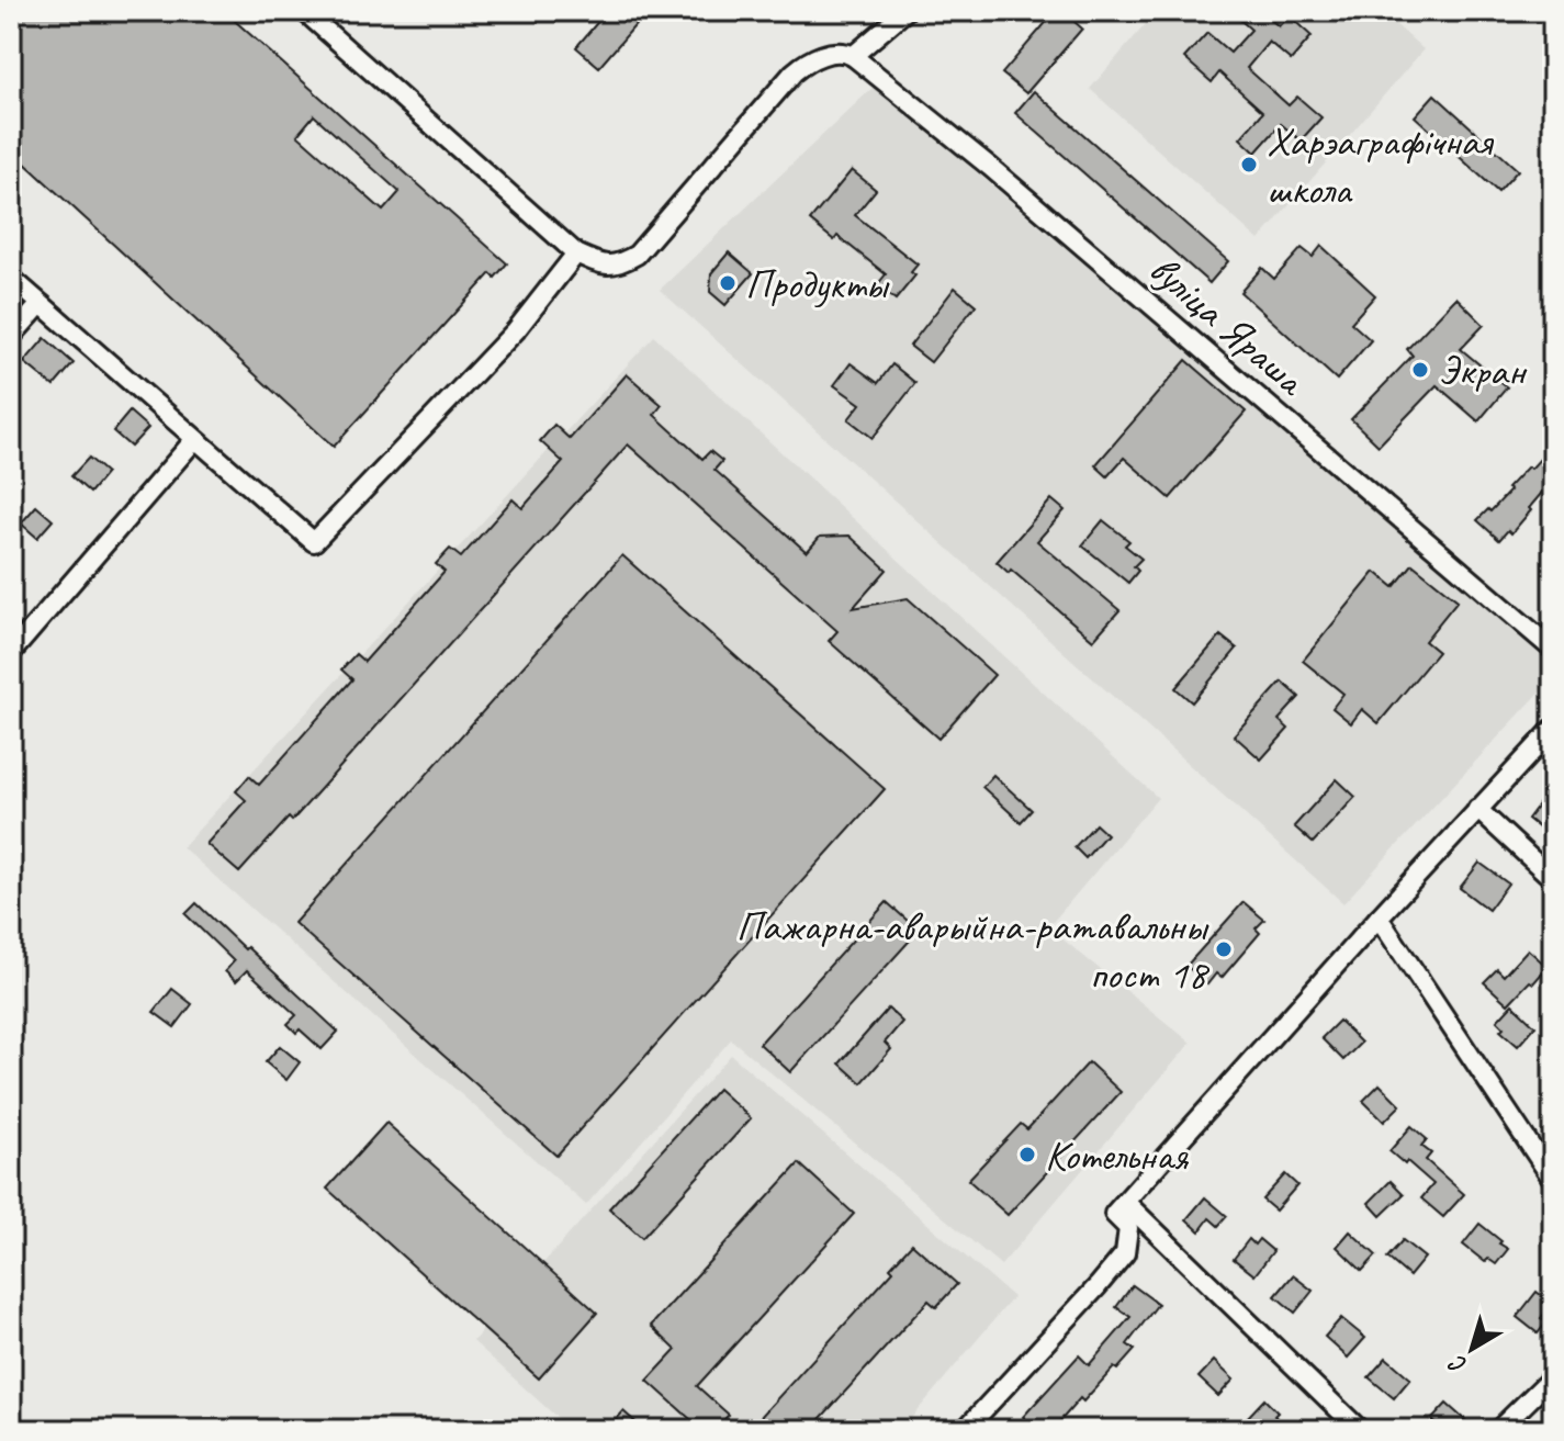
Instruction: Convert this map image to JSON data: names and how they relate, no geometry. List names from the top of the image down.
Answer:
{
  "streets": {
    "street": ["вуліца Яраша"]
  },
  "places": [
    "Харэаграфічная школа",
    "Продукты",
    "Экран",
    "Пажарна-аварыйна-ратавальны пост 18",
    "Котельная"
  ],
  "north": "bottom left"
}
